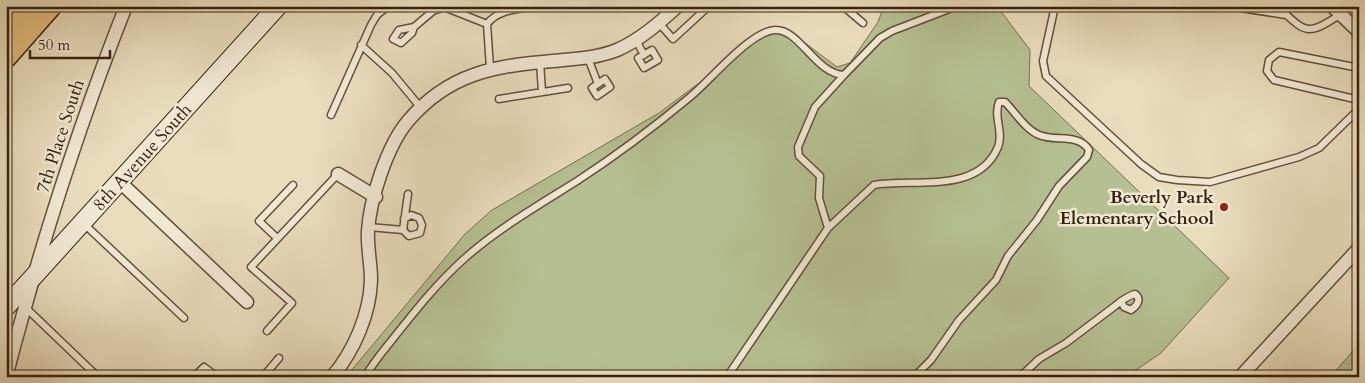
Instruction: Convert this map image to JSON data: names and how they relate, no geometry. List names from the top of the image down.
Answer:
{
  "streets": {
    "street": ["7th Place South", "8th Avenue South"]
  },
  "crossings": [
    ["7th Place South", "8th Avenue South"]
  ],
  "places": ["Beverly Park Elementary School"],
  "scale_bar": "50 m"
}
